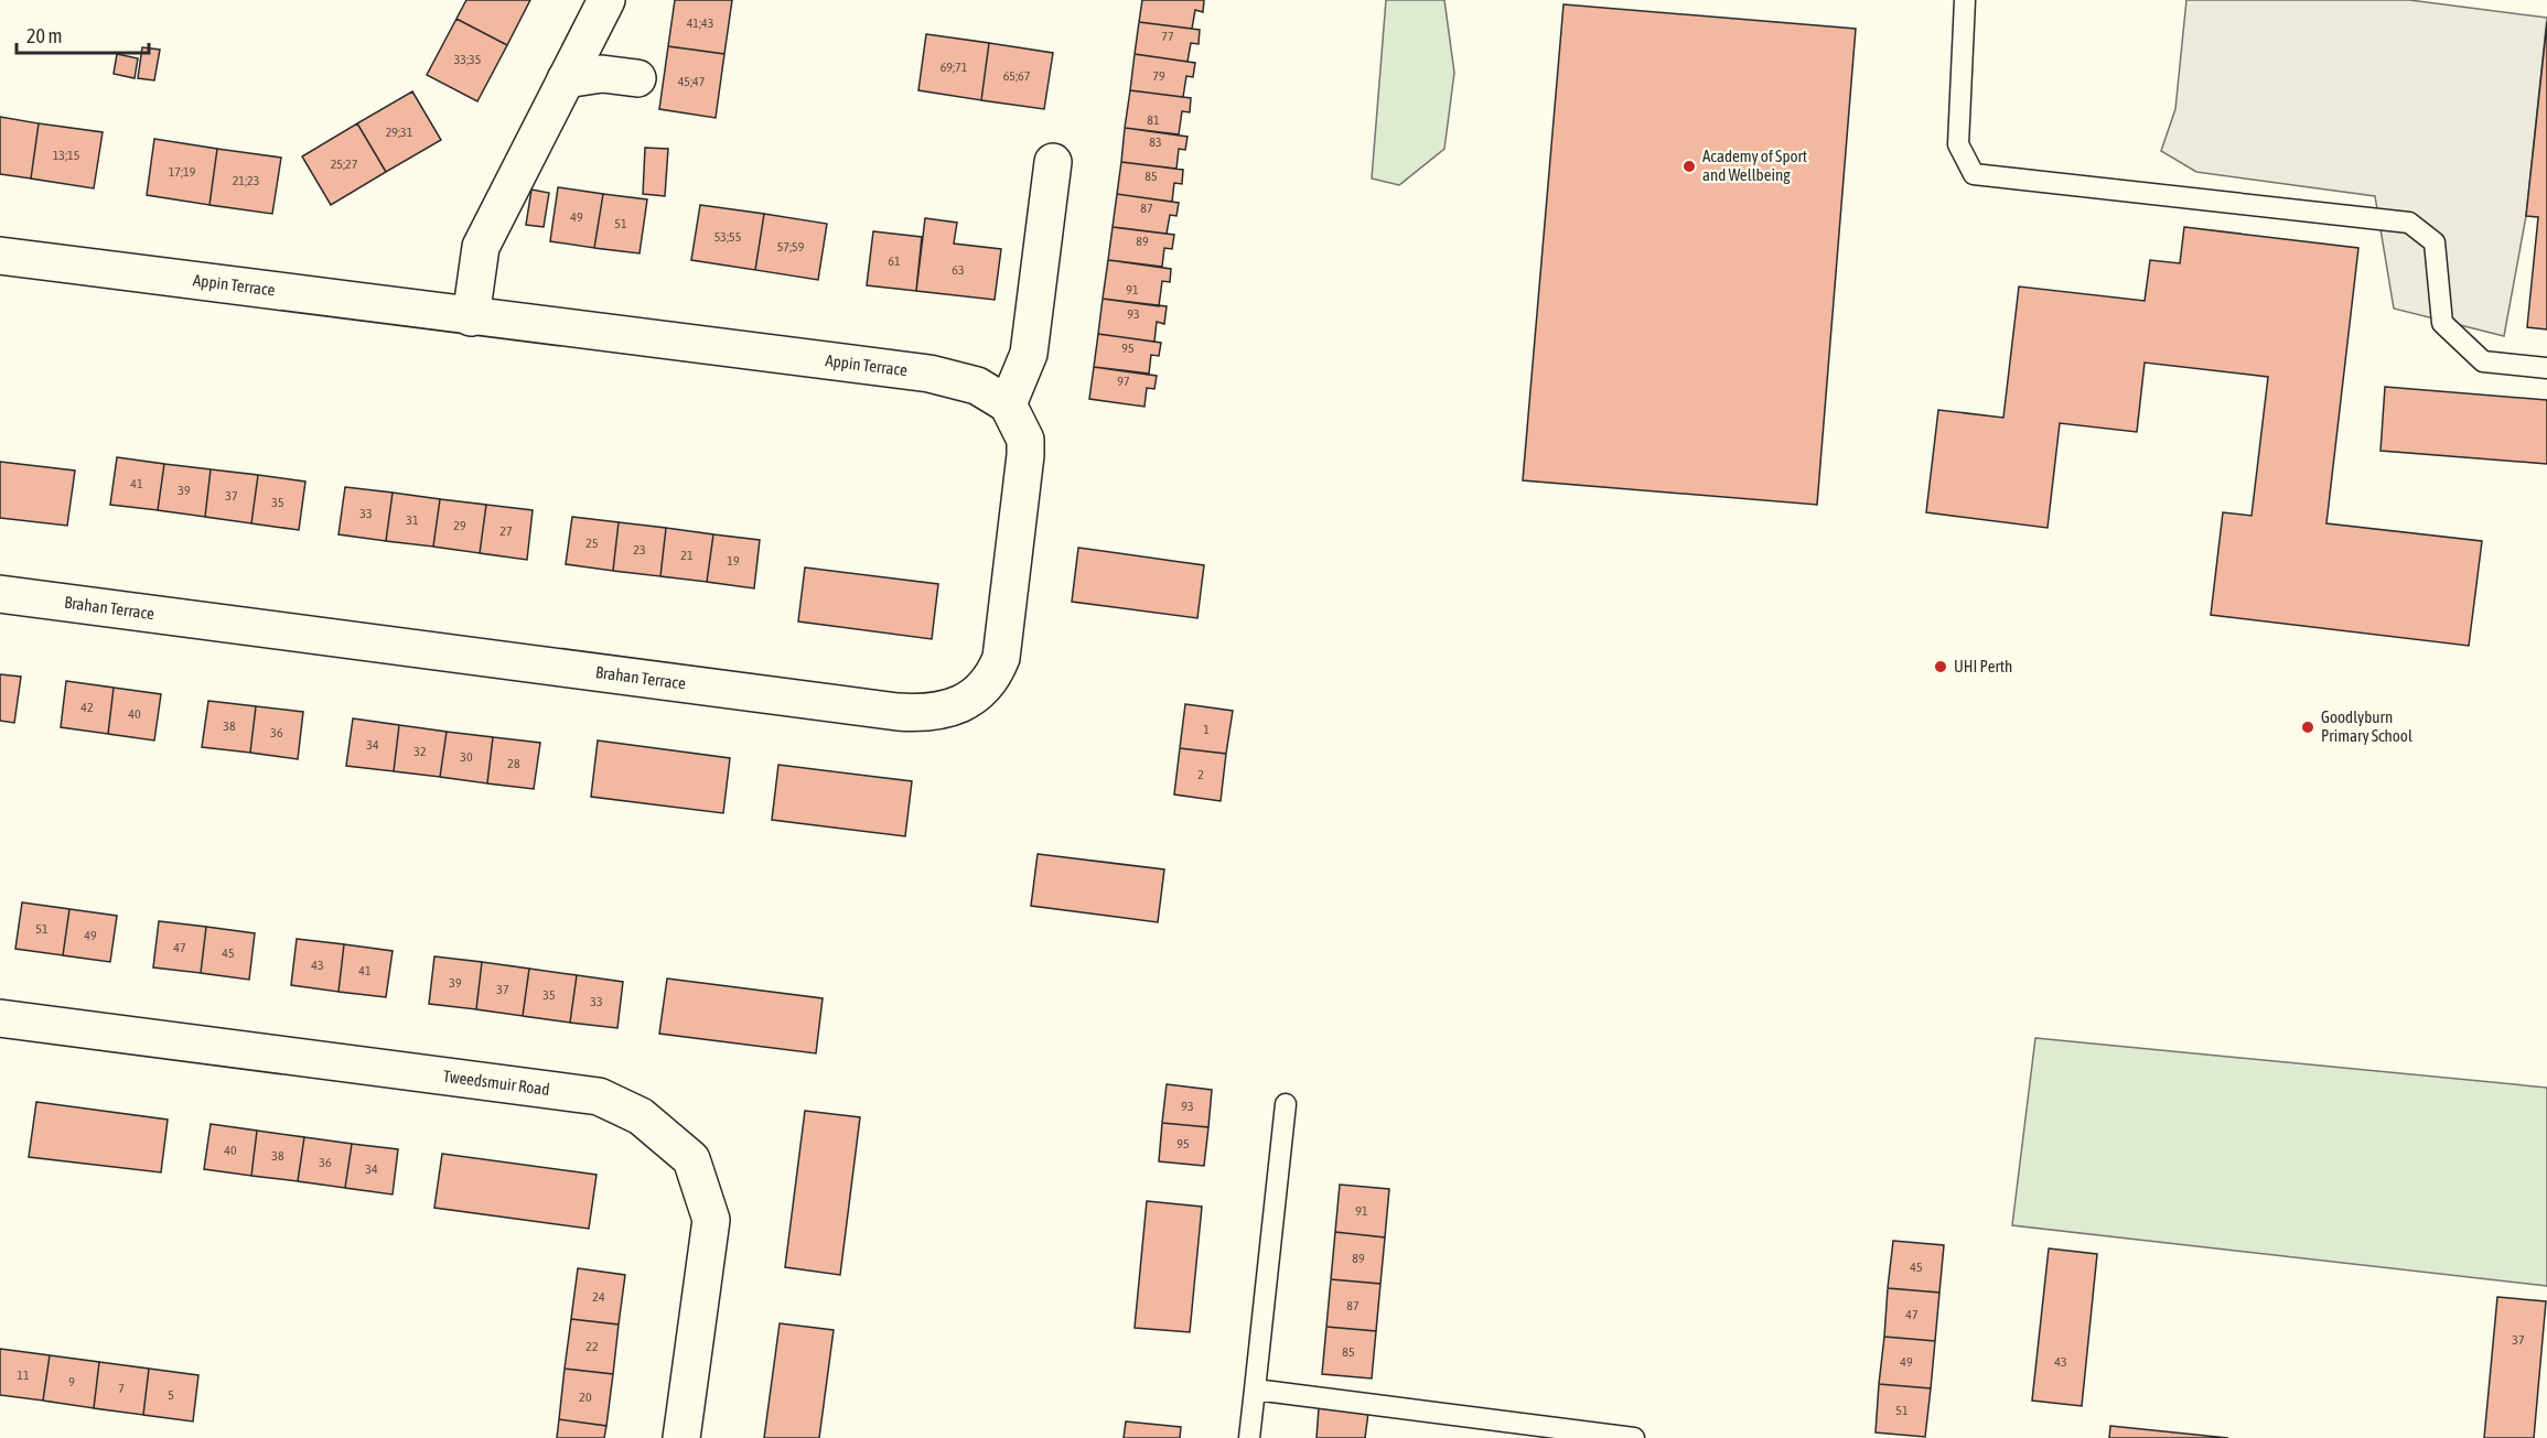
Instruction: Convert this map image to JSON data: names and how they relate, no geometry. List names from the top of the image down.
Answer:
{
  "streets": {
    "street": ["Appin Terrace", "Brahan Terrace", "Tweedsmuir Road"]
  },
  "crossings": [
    ["Appin Terrace", "Brahan Terrace"]
  ],
  "places": ["Academy of Sport and Wellbeing", "UHI Perth", "Goodlyburn Primary School"],
  "house_numbers": [
    "41;43",
    "77",
    "33;35",
    "69;71",
    "65;67",
    "79",
    "45;47",
    "81",
    "29;31",
    "83",
    "13;15",
    "25;27",
    "17;19",
    "85",
    "21;23",
    "87",
    "49",
    "51",
    "53;55",
    "89",
    "57;59",
    "61",
    "63",
    "91",
    "93",
    "95",
    "97",
    "41",
    "39",
    "37",
    "35",
    "33",
    "31",
    "29",
    "27",
    "25",
    "23",
    "21",
    "19",
    "42",
    "40",
    "38",
    "1",
    "36",
    "34",
    "32",
    "30",
    "28",
    "2",
    "51",
    "49",
    "47",
    "45",
    "43",
    "41",
    "39",
    "37",
    "35",
    "33",
    "93",
    "95",
    "40",
    "38",
    "36",
    "34",
    "91",
    "89",
    "45",
    "24",
    "87",
    "47",
    "37",
    "22",
    "85",
    "49",
    "43",
    "11",
    "9",
    "7",
    "5",
    "20",
    "51"
  ],
  "scale_bar": "20 m"
}
